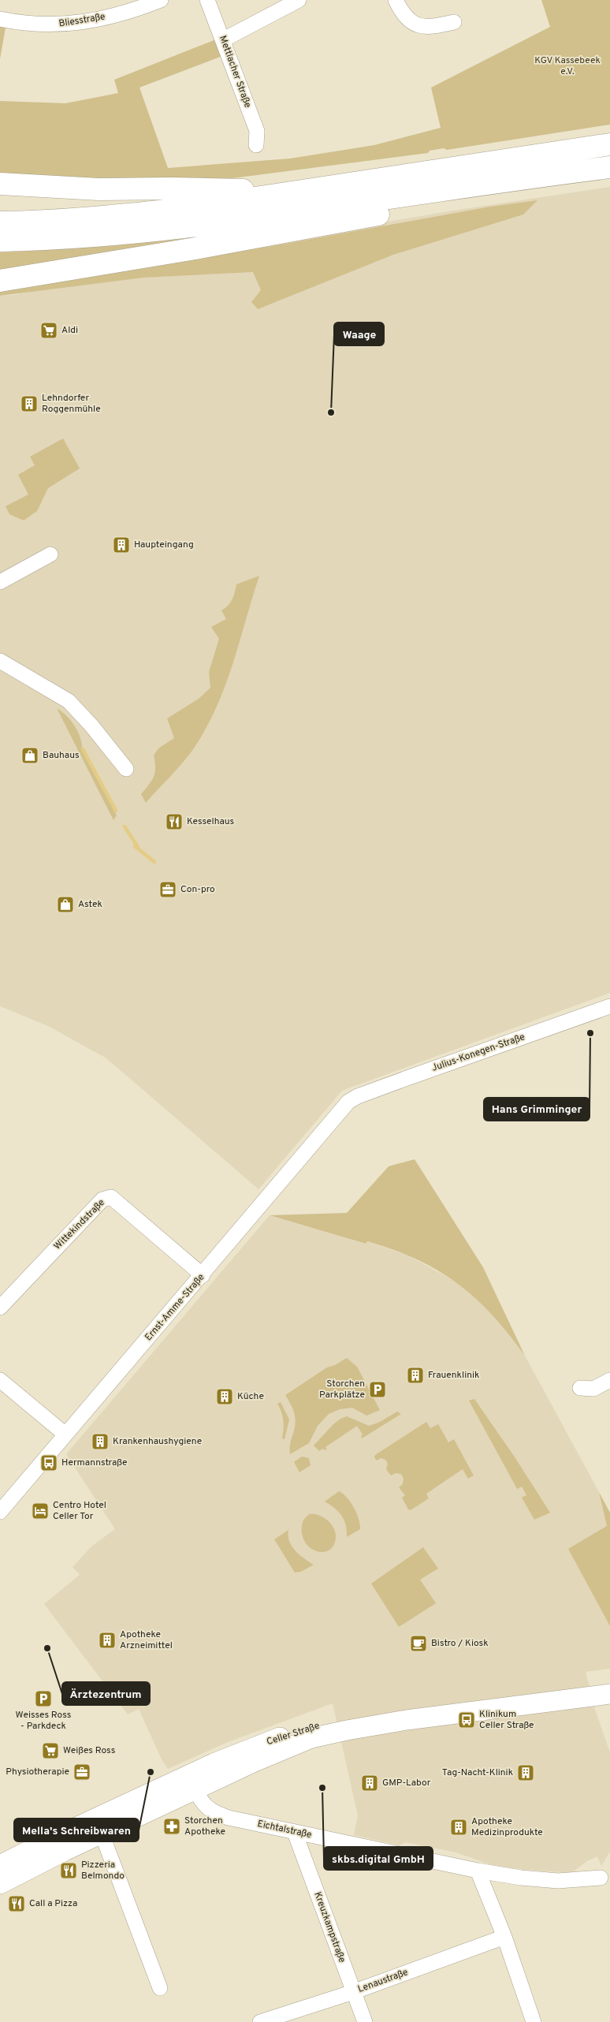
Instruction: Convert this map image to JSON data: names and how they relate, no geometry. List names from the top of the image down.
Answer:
{
  "streets": {
    "main road": ["Celler Straße"],
    "street": [
      "Bliesstraße",
      "Mettlacher Straße",
      "Julius-Konegen-Straße",
      "Wittekindstraße",
      "Ernst-Amme-Straße",
      "Eichtalstraße",
      "Kreuzkampstraße",
      "Lenaustraße"
    ]
  },
  "crossings": [
    ["Julius-Konegen-Straße", "Ernst-Amme-Straße"],
    ["Wittekindstraße", "Ernst-Amme-Straße"],
    ["Celler Straße", "Eichtalstraße"],
    ["Eichtalstraße", "Kreuzkampstraße"],
    ["Kreuzkampstraße", "Lenaustraße"]
  ],
  "parks": ["KGV Kassebeek e.V."],
  "places": {
    "supermarket": ["Aldi", "Weißes Ross"],
    "building": [
      "Lehndorfer Roggenmühle",
      "Haupteingang",
      "Frauenklinik",
      "Küche",
      "Krankenhaushygiene",
      "Apotheke Arzneimittel",
      "Tag-Nacht-Klinik",
      "GMP-Labor",
      "Apotheke Medizinprodukte"
    ],
    "other": [
      "Waage",
      "Hans Grimminger",
      "Ärztezentrum",
      "Mella's Schreibwaren",
      "skbs.digital GmbH"
    ],
    "shop": ["Bauhaus", "Astek"],
    "restaurant": ["Kesselhaus", "Pizzeria Belmondo", "Call a Pizza"],
    "office": ["Con-pro", "Physiotherapie"],
    "parking": ["Storchen Parkplätze", "Weisses Ross - Parkdeck"],
    "bus stop": ["Hermannstraße", "Klinikum Celler Straße"],
    "hotel": ["Centro Hotel Celler Tor"],
    "cafe": ["Bistro / Kiosk"],
    "pharmacy": ["Storchen Apotheke"]
  }
}
